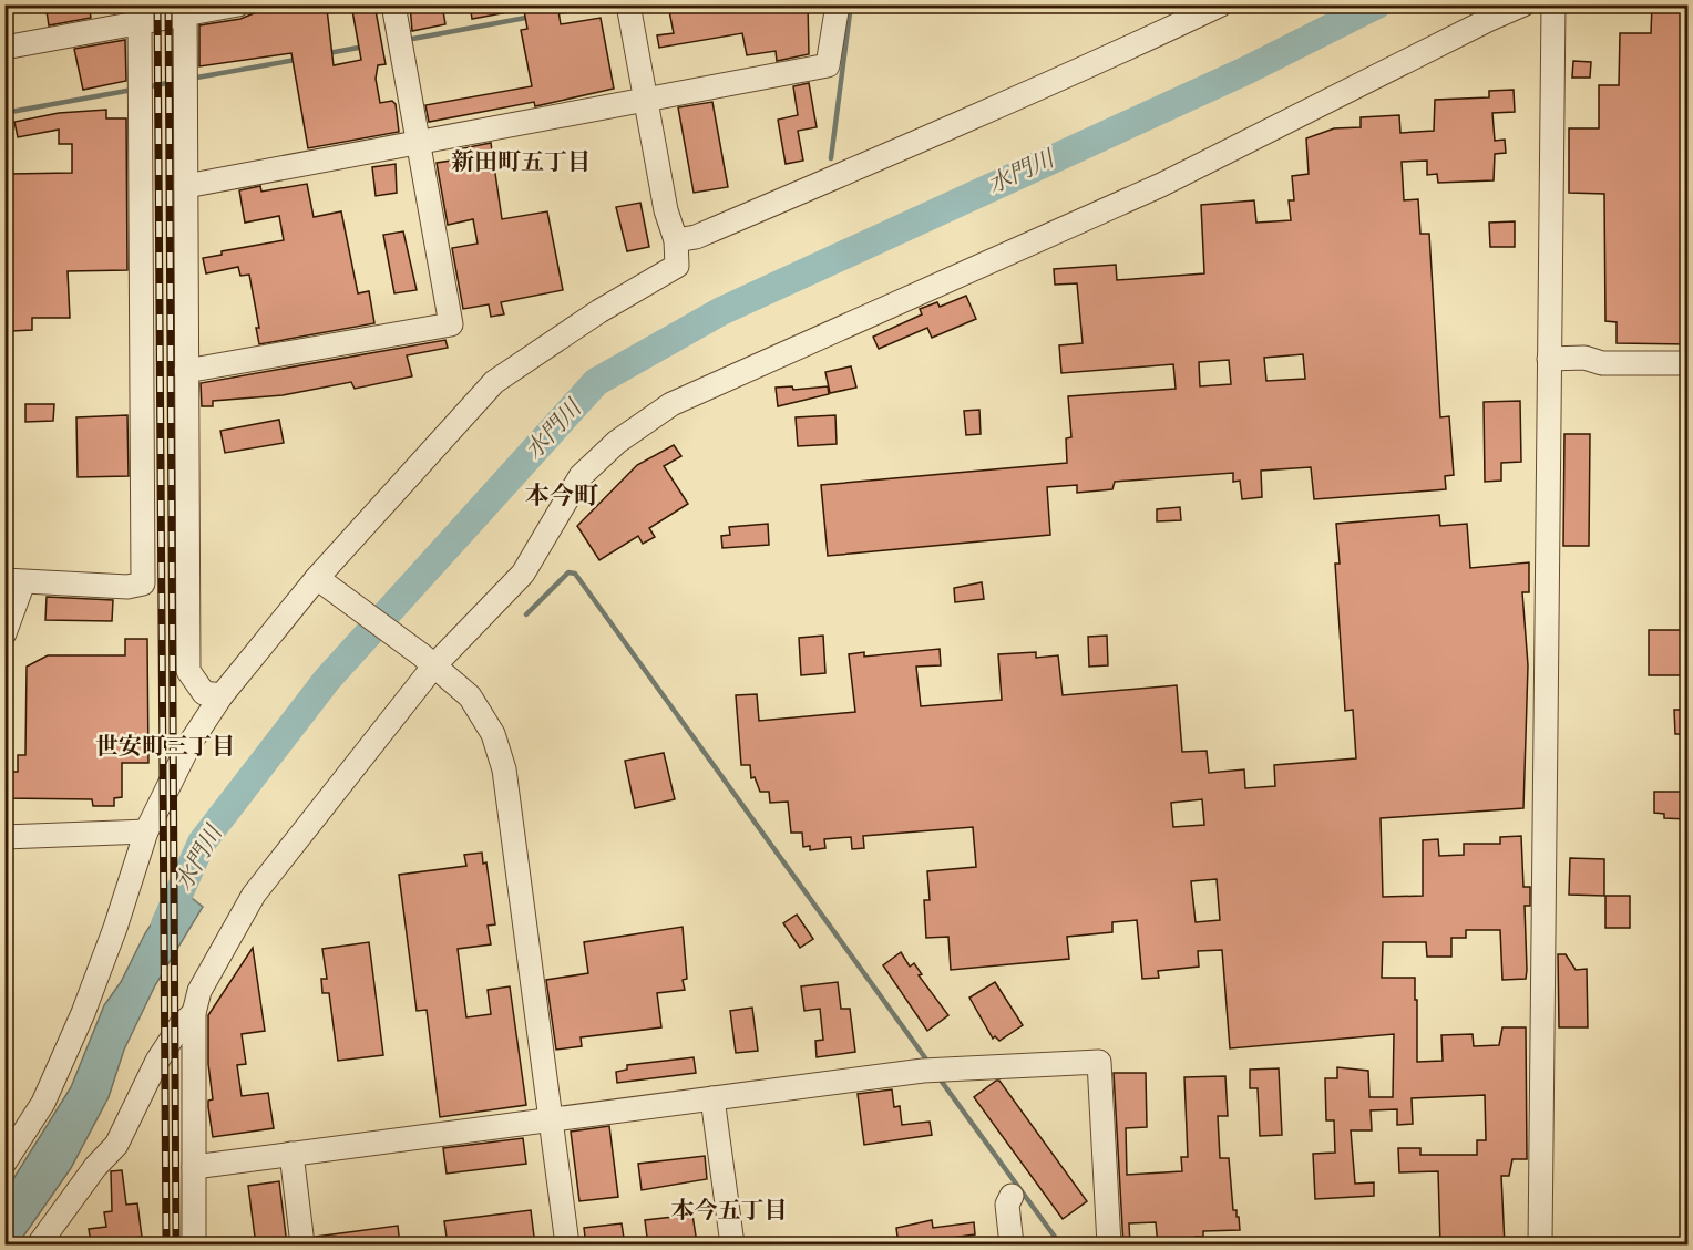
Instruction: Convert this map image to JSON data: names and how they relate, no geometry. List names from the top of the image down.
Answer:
{
  "districts": [
    "新田町五丁目",
    "本今町",
    "世安町三丁目",
    "本今五丁目"
  ],
  "water": ["水門川"]
}
